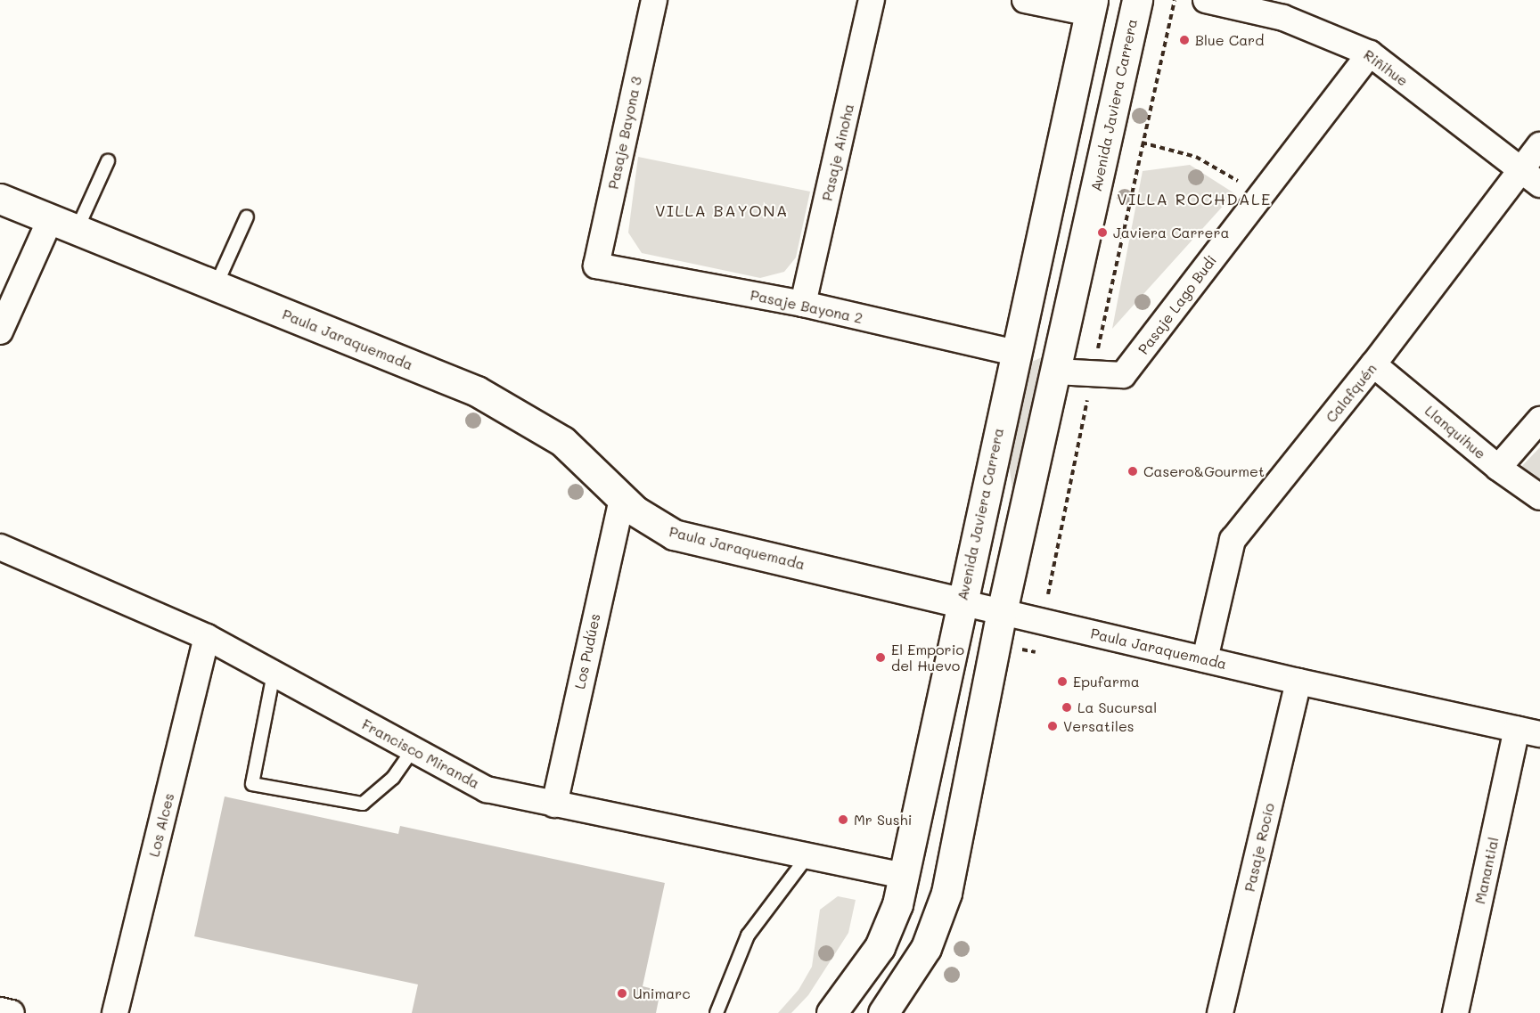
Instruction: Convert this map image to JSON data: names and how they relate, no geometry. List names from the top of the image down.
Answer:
{
  "streets": {
    "main road": ["Avenida Javiera Carrera", "Paula Jaraquemada"],
    "street": [
      "Riñihue",
      "Pasaje Bayona 3",
      "Pasaje Ainoha",
      "Pasaje Lago Budi",
      "Pasaje Bayona 2",
      "Calafquén",
      "Llanquihue",
      "Los Pudúes",
      "Francisco Miranda",
      "Los Alces",
      "Pasaje Rocío",
      "Manantial"
    ]
  },
  "crossings": [
    ["Riñihue", "Pasaje Lago Budi"],
    ["Riñihue", "Calafquén"],
    ["Avenida Javiera Carrera", "Pasaje Lago Budi"],
    ["Avenida Javiera Carrera", "Pasaje Bayona 2"],
    ["Avenida Javiera Carrera", "Paula Jaraquemada"],
    ["Avenida Javiera Carrera", "Francisco Miranda"],
    ["Pasaje Bayona 3", "Pasaje Bayona 2"],
    ["Pasaje Ainoha", "Pasaje Bayona 2"],
    ["Paula Jaraquemada", "Calafquén"],
    ["Paula Jaraquemada", "Los Pudúes"],
    ["Paula Jaraquemada", "Pasaje Rocío"],
    ["Paula Jaraquemada", "Manantial"],
    ["Calafquén", "Llanquihue"],
    ["Los Pudúes", "Francisco Miranda"],
    ["Francisco Miranda", "Los Alces"]
  ],
  "districts": ["VILLA ROCHDALE", "VILLA BAYONA"],
  "places": [
    "Blue Card",
    "Javiera Carrera",
    "Casero&Gourmet",
    "El Emporio del Huevo",
    "Epufarma",
    "La Sucursal",
    "Versatiles",
    "Mr Sushi",
    "Unimarc"
  ]
}
